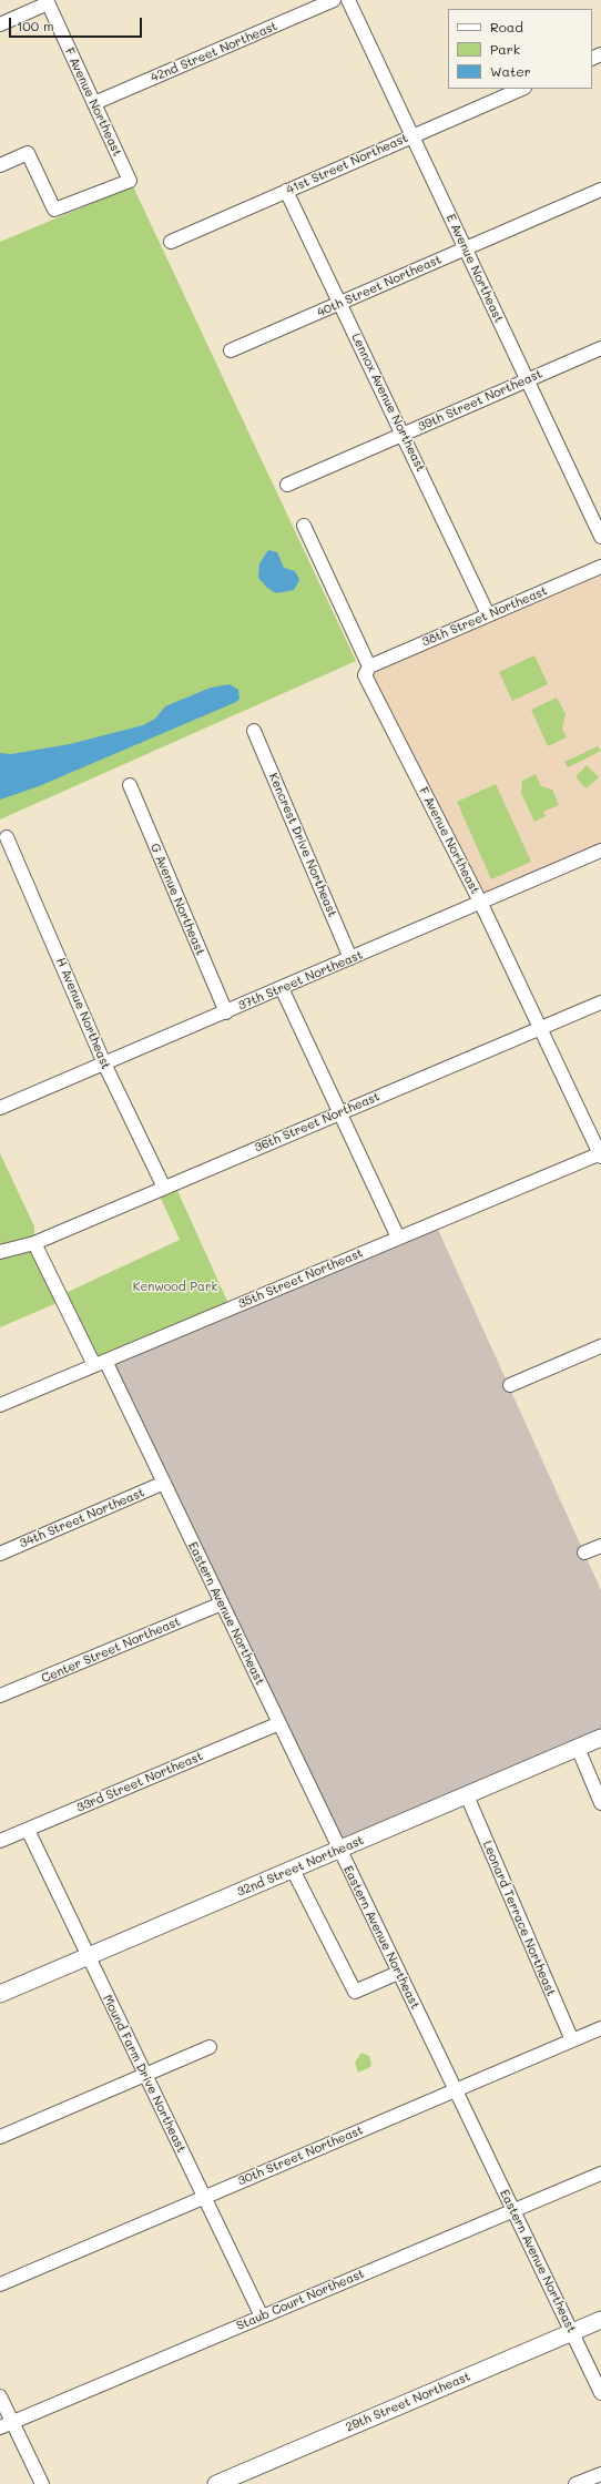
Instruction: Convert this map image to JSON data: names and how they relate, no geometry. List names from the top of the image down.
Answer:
{
  "streets": {
    "main road": ["32nd Street Northeast", "29th Street Northeast"],
    "street": [
      "42nd Street Northeast",
      "F Avenue Northeast",
      "41st Street Northeast",
      "E Avenue Northeast",
      "40th Street Northeast",
      "39th Street Northeast",
      "Lennox Avenue Northeast",
      "38th Street Northeast",
      "Kencrest Drive Northeast",
      "G Avenue Northeast",
      "37th Street Northeast",
      "H Avenue Northeast",
      "36th Street Northeast",
      "35th Street Northeast",
      "34th Street Northeast",
      "Eastern Avenue Northeast",
      "Center Street Northeast",
      "33rd Street Northeast",
      "Leonard Terrace Northeast",
      "Mound Farm Drive Northeast",
      "30th Street Northeast",
      "Staub Court Northeast"
    ]
  },
  "crossings": [
    ["42nd Street Northeast", "F Avenue Northeast"],
    ["F Avenue Northeast", "38th Street Northeast"],
    ["F Avenue Northeast", "37th Street Northeast"],
    ["F Avenue Northeast", "36th Street Northeast"],
    ["F Avenue Northeast", "35th Street Northeast"],
    ["41st Street Northeast", "E Avenue Northeast"],
    ["41st Street Northeast", "Lennox Avenue Northeast"],
    ["E Avenue Northeast", "40th Street Northeast"],
    ["E Avenue Northeast", "39th Street Northeast"],
    ["40th Street Northeast", "Lennox Avenue Northeast"],
    ["39th Street Northeast", "Lennox Avenue Northeast"],
    ["Lennox Avenue Northeast", "38th Street Northeast"],
    ["Kencrest Drive Northeast", "37th Street Northeast"],
    ["G Avenue Northeast", "37th Street Northeast"],
    ["37th Street Northeast", "H Avenue Northeast"],
    ["H Avenue Northeast", "36th Street Northeast"],
    ["36th Street Northeast", "Eastern Avenue Northeast"],
    ["35th Street Northeast", "Eastern Avenue Northeast"],
    ["34th Street Northeast", "Eastern Avenue Northeast"],
    ["Eastern Avenue Northeast", "Center Street Northeast"],
    ["Eastern Avenue Northeast", "33rd Street Northeast"],
    ["Eastern Avenue Northeast", "32nd Street Northeast"],
    ["Eastern Avenue Northeast", "30th Street Northeast"],
    ["Eastern Avenue Northeast", "Staub Court Northeast"],
    ["Eastern Avenue Northeast", "29th Street Northeast"],
    ["33rd Street Northeast", "Mound Farm Drive Northeast"],
    ["32nd Street Northeast", "Leonard Terrace Northeast"],
    ["32nd Street Northeast", "Mound Farm Drive Northeast"],
    ["Leonard Terrace Northeast", "30th Street Northeast"],
    ["Mound Farm Drive Northeast", "30th Street Northeast"],
    ["Mound Farm Drive Northeast", "Staub Court Northeast"]
  ],
  "parks": ["Kenwood Park"],
  "legend": ["Road", "Park", "Water"],
  "scale_bar": "100 m"
}
